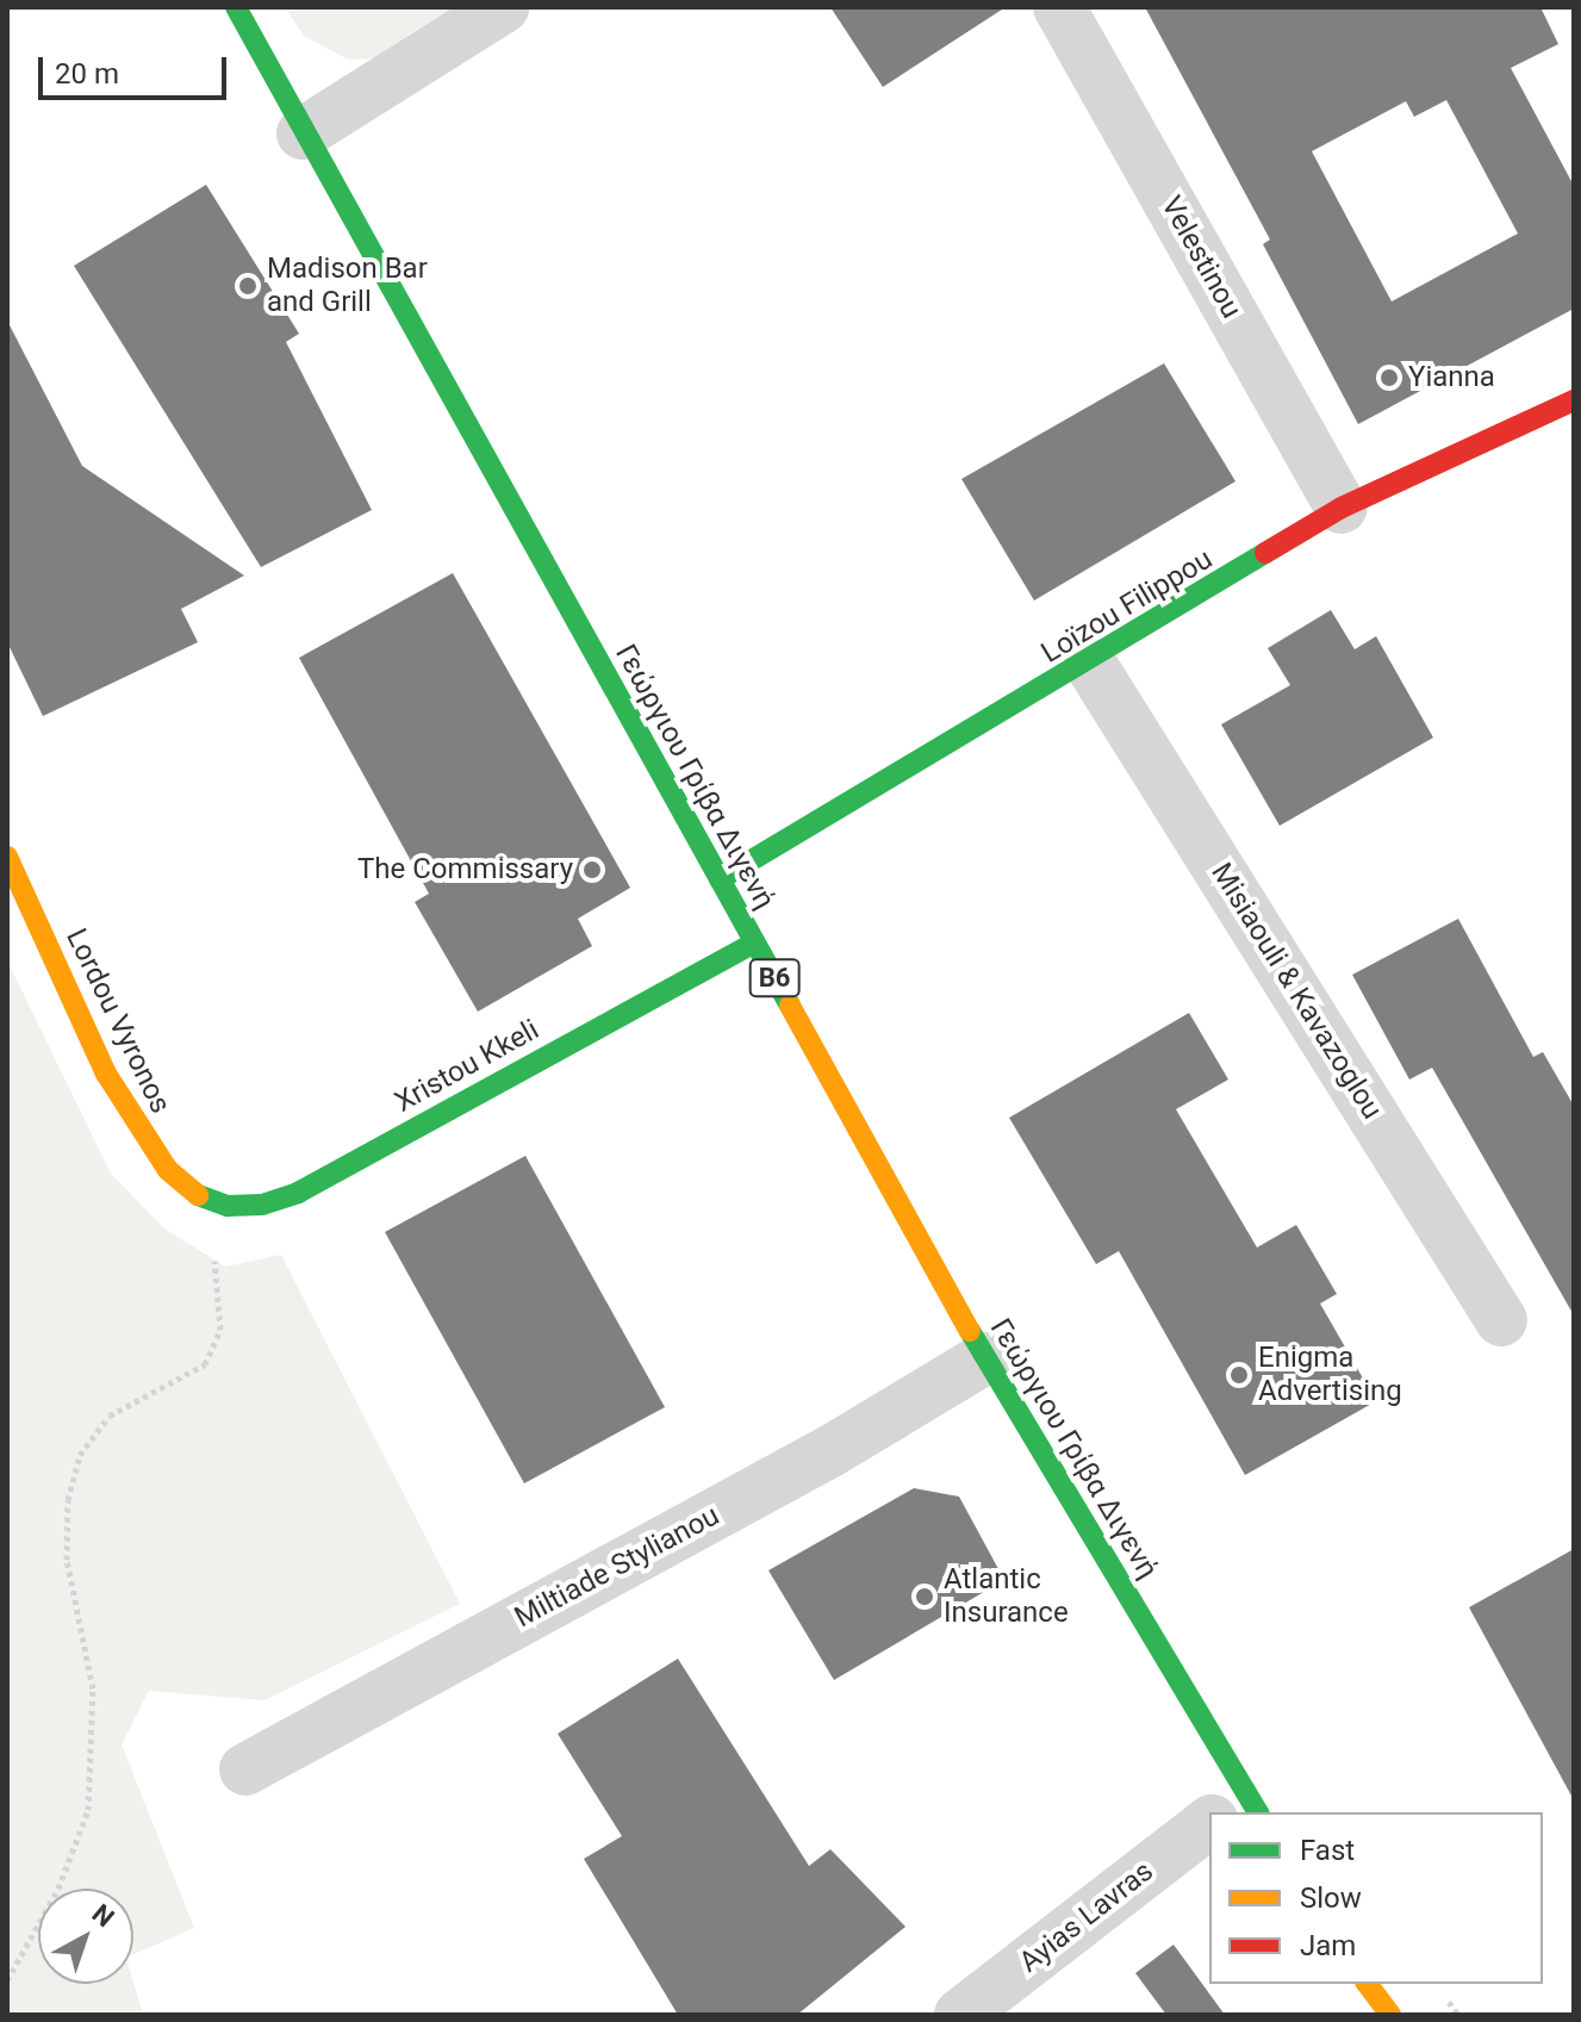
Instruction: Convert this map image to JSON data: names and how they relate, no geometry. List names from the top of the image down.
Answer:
{
  "streets": {
    "main road": [
      "Loïzou Filippou",
      "Γεώργιου Γρίβα Διγενή",
      "B6",
      "Lordou Vyronos",
      "Xristou Kkeli"
    ],
    "street": [
      "Velestinou",
      "Misiaouli & Kavazoglou",
      "Miltiade Stylianou",
      "Ayias Lavras"
    ]
  },
  "crossings": [
    ["Velestinou", "Loïzou Filippou"],
    ["Loïzou Filippou", "Γεώργιου Γρίβα Διγενή"],
    ["Loïzou Filippou", "Misiaouli & Kavazoglou"],
    ["Γεώργιου Γρίβα Διγενή", "Xristou Kkeli"],
    ["Γεώργιου Γρίβα Διγενή", "Miltiade Stylianou"],
    ["Lordou Vyronos", "Xristou Kkeli"]
  ],
  "places": [
    "Madison Bar and Grill",
    "Yianna",
    "The Commissary",
    "Enigma Advertising",
    "Atlantic Insurance"
  ],
  "legend": ["Fast", "Slow", "Jam"],
  "scale_bar": "20 m",
  "north": "top right"
}
